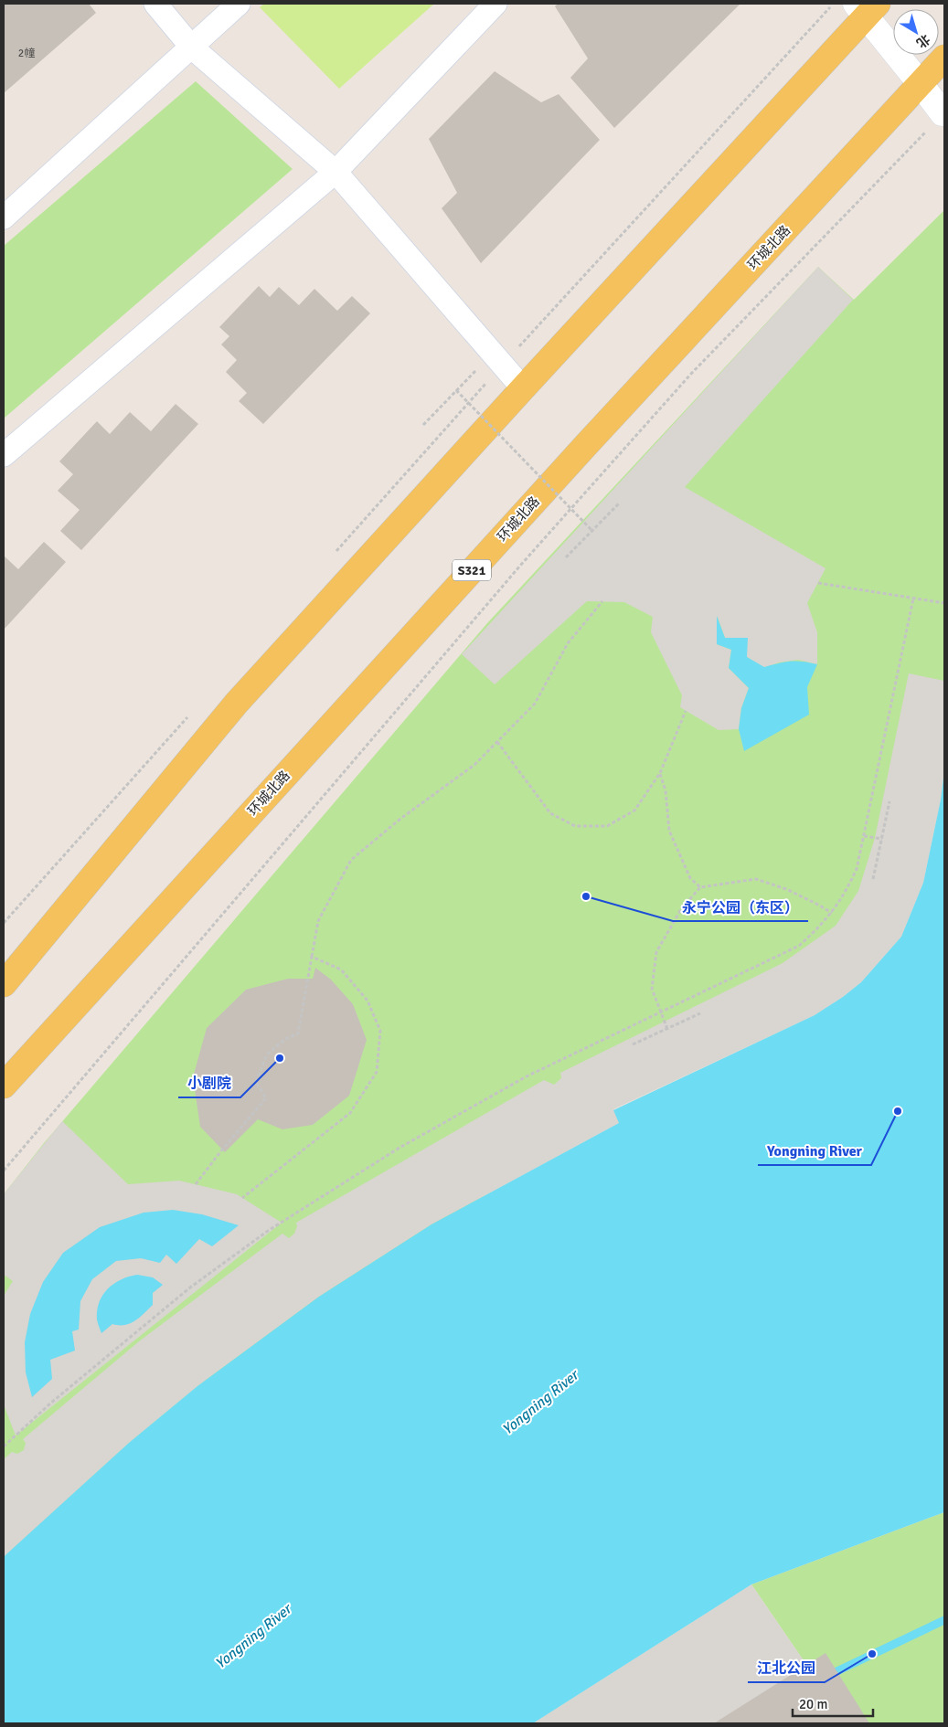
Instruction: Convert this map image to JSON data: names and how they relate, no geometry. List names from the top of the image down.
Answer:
{
  "streets": {
    "main road": ["环城北路", "S321"]
  },
  "water": ["Yongning River"],
  "places": [
    "永宁公园（东区）",
    "小剧院",
    "Yongning River",
    "江北公园"
  ],
  "house_numbers": ["2幢"],
  "scale_bar": "20 m",
  "north": "bottom right"
}
